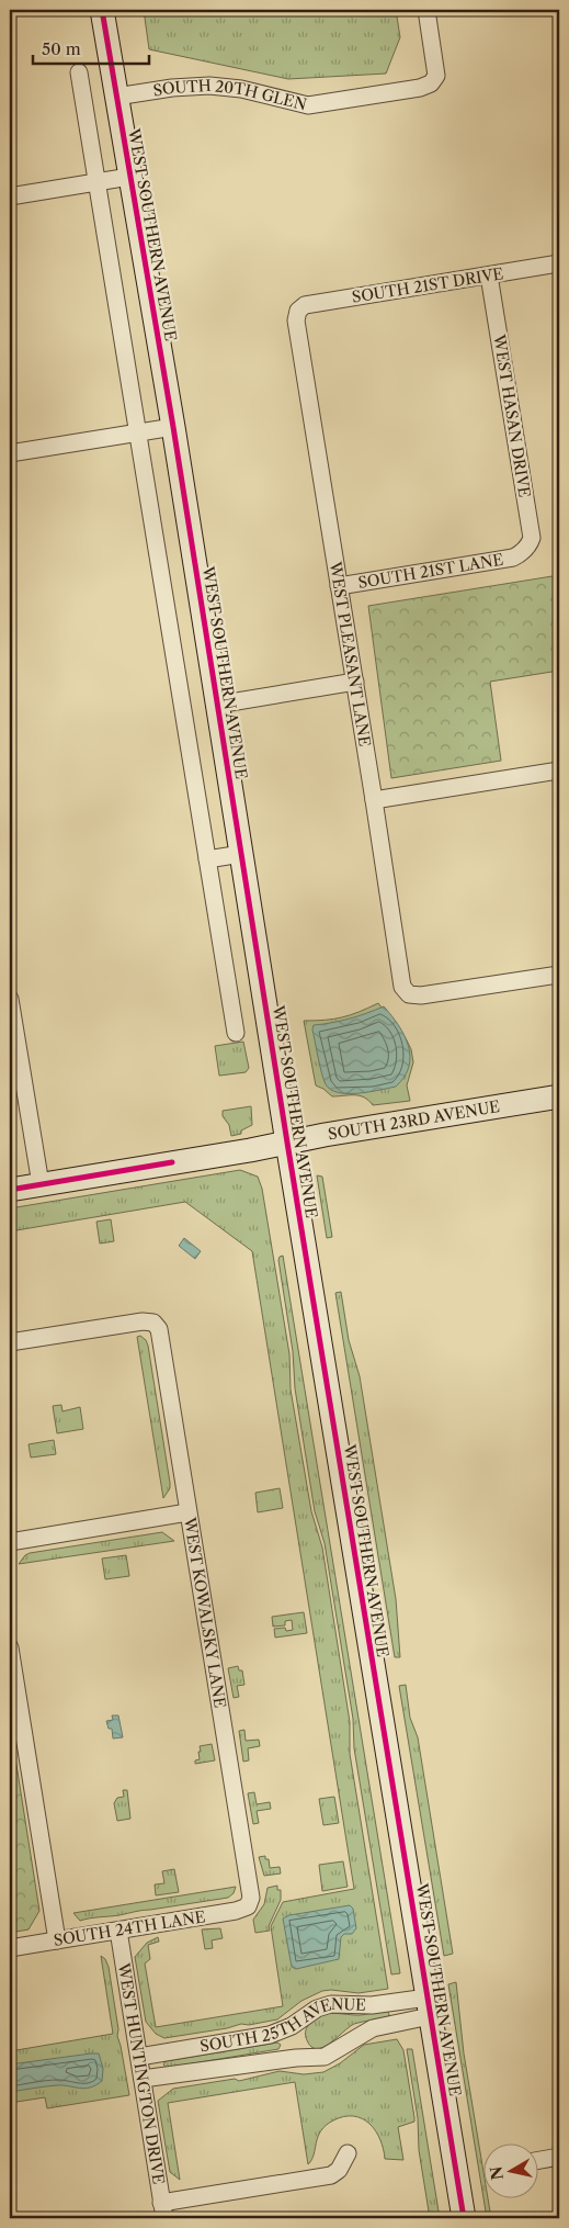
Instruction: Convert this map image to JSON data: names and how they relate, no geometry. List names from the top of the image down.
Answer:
{
  "streets": {
    "main road": ["WEST SOUTHERN AVENUE", "SOUTH 23RD AVENUE"],
    "street": [
      "SOUTH 20TH GLEN",
      "SOUTH 21ST DRIVE",
      "WEST HASAN DRIVE",
      "SOUTH 21ST LANE",
      "WEST PLEASANT LANE",
      "WEST KOWALSKY LANE",
      "SOUTH 24TH LANE",
      "SOUTH 25TH AVENUE",
      "WEST HUNTINGTON DRIVE"
    ]
  },
  "crossings": [
    ["SOUTH 20TH GLEN", "WEST SOUTHERN AVENUE"],
    ["WEST SOUTHERN AVENUE", "SOUTH 23RD AVENUE"],
    ["WEST SOUTHERN AVENUE", "SOUTH 25TH AVENUE"],
    ["SOUTH 21ST DRIVE", "WEST HASAN DRIVE"],
    ["SOUTH 21ST DRIVE", "WEST PLEASANT LANE"],
    ["WEST HASAN DRIVE", "SOUTH 21ST LANE"],
    ["SOUTH 21ST LANE", "WEST PLEASANT LANE"],
    ["WEST KOWALSKY LANE", "SOUTH 24TH LANE"],
    ["SOUTH 24TH LANE", "WEST HUNTINGTON DRIVE"],
    ["SOUTH 25TH AVENUE", "WEST HUNTINGTON DRIVE"]
  ],
  "scale_bar": "50 m",
  "north": "left"
}
